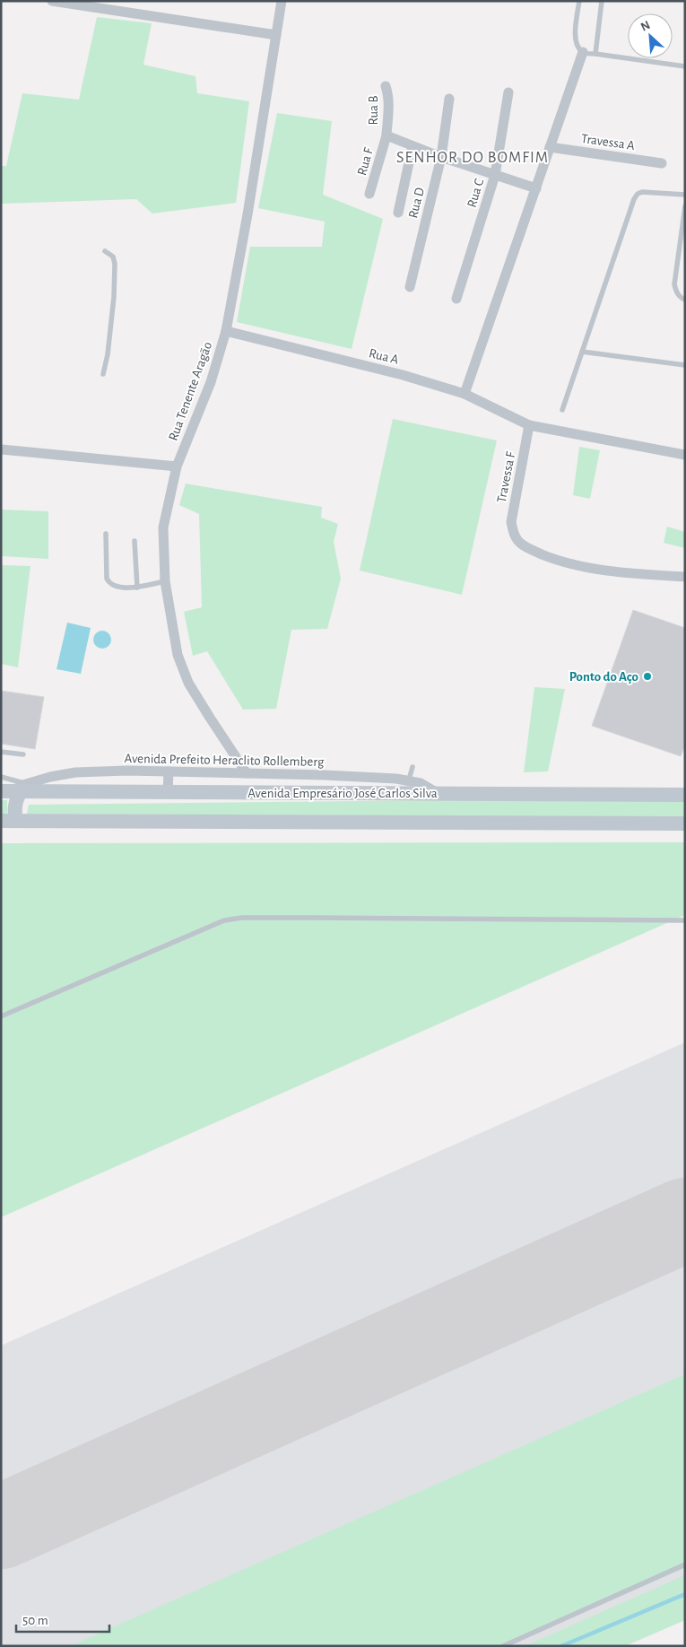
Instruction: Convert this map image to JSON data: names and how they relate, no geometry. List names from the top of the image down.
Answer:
{
  "streets": {
    "main road": ["Avenida Empresário José Carlos Silva"],
    "street": [
      "Rua B",
      "Travessa A",
      "Rua F",
      "Rua C",
      "Rua D",
      "Rua A",
      "Rua Tenente Aragão",
      "Travessa F",
      "Avenida Prefeito Heraclito Rollemberg"
    ]
  },
  "crossings": [
    ["Rua B", "Rua F"],
    ["Rua B", "Rua C"],
    ["Rua B", "Rua D"],
    ["Rua A", "Rua Tenente Aragão"],
    ["Rua A", "Travessa F"],
    ["Rua Tenente Aragão", "Avenida Prefeito Heraclito Rollemberg"],
    ["Avenida Prefeito Heraclito Rollemberg", "Avenida Empresário José Carlos Silva"]
  ],
  "districts": ["SENHOR DO BOMFIM"],
  "places": ["Ponto do Aço"],
  "scale_bar": "50 m",
  "north": "top left"
}
